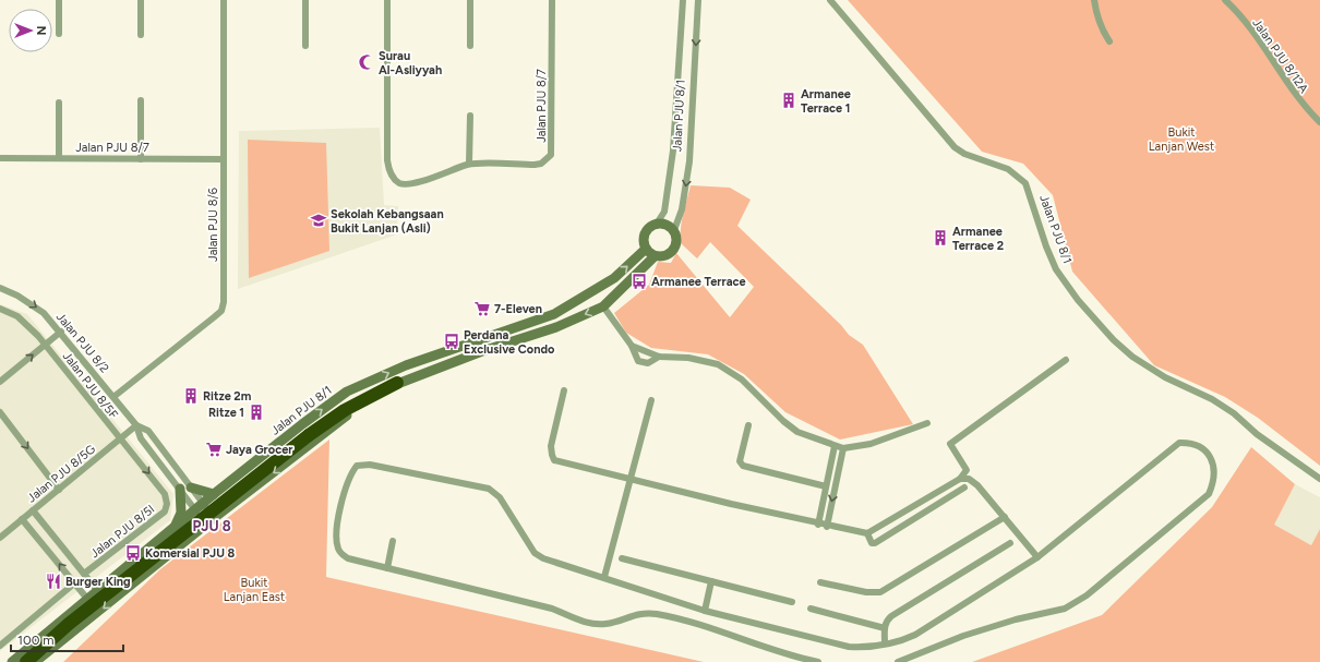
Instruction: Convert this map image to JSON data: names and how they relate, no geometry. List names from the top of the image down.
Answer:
{
  "streets": {
    "main road": ["Jalan PJU 8/1"],
    "street": [
      "Jalan PJU 8/12A",
      "Jalan PJU 8/7",
      "Jalan PJU 8/6",
      "Jalan PJU 8/2",
      "Jalan PJU 8/5F",
      "Jalan PJU 8/5G",
      "Jalan PJU 8/5I"
    ]
  },
  "crossings": [
    ["Jalan PJU 8/7", "Jalan PJU 8/6"],
    ["Jalan PJU 8/1", "Jalan PJU 8/2"],
    ["Jalan PJU 8/6", "Jalan PJU 8/2"],
    ["Jalan PJU 8/2", "Jalan PJU 8/5G"],
    ["Jalan PJU 8/5F", "Jalan PJU 8/5G"],
    ["Jalan PJU 8/5F", "Jalan PJU 8/5I"],
    ["Jalan PJU 8/5G", "Jalan PJU 8/5I"]
  ],
  "districts": ["PJU 8"],
  "parks": ["Bukit Lanjan West", "Bukit Lanjan East"],
  "places": {
    "mosque": ["Surau Al-Asliyyah"],
    "building": [
      "Armanee Terrace 1",
      "Armanee Terrace 2",
      "Ritze 2m",
      "Ritze 1"
    ],
    "school or university": ["Sekolah Kebangsaan Bukit Lanjan (Asli)"],
    "bus stop": ["Armanee Terrace", "Perdana Exclusive Condo", "Komersial PJU 8"],
    "supermarket": ["7-Eleven", "Jaya Grocer"],
    "restaurant": ["Burger King"]
  },
  "scale_bar": "100 m",
  "north": "right"
}
